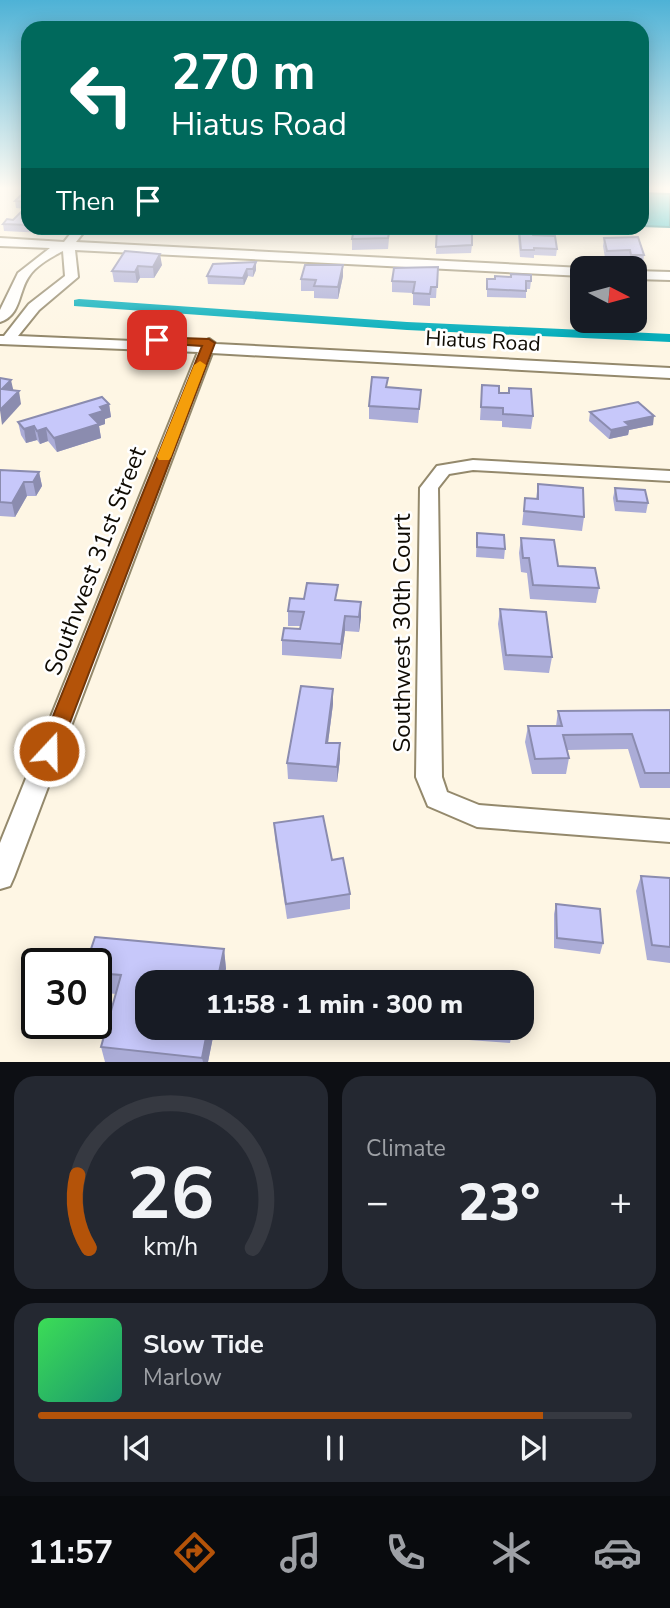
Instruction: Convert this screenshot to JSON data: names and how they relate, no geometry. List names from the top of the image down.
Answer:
{
  "streets": {
    "street": ["Hiatus Road", "Southwest 31st Street", "Southwest 30th Court"]
  },
  "crossings": [
    ["Hiatus Road", "Southwest 31st Street"]
  ],
  "north": "right",
  "page": {
    "turn": ["270 m", "Hiatus Road"],
    "then": "Then",
    "limit": "30",
    "trip": "11:58 · 1 min · 300 m",
    "tile": "Climate",
    "heat": ["−", "23°", "+"],
    "song": ["Slow Tide", "Marlow"],
    "tabs": "11:57",
    "gauge": ["26", "km/h"]
  }
}
